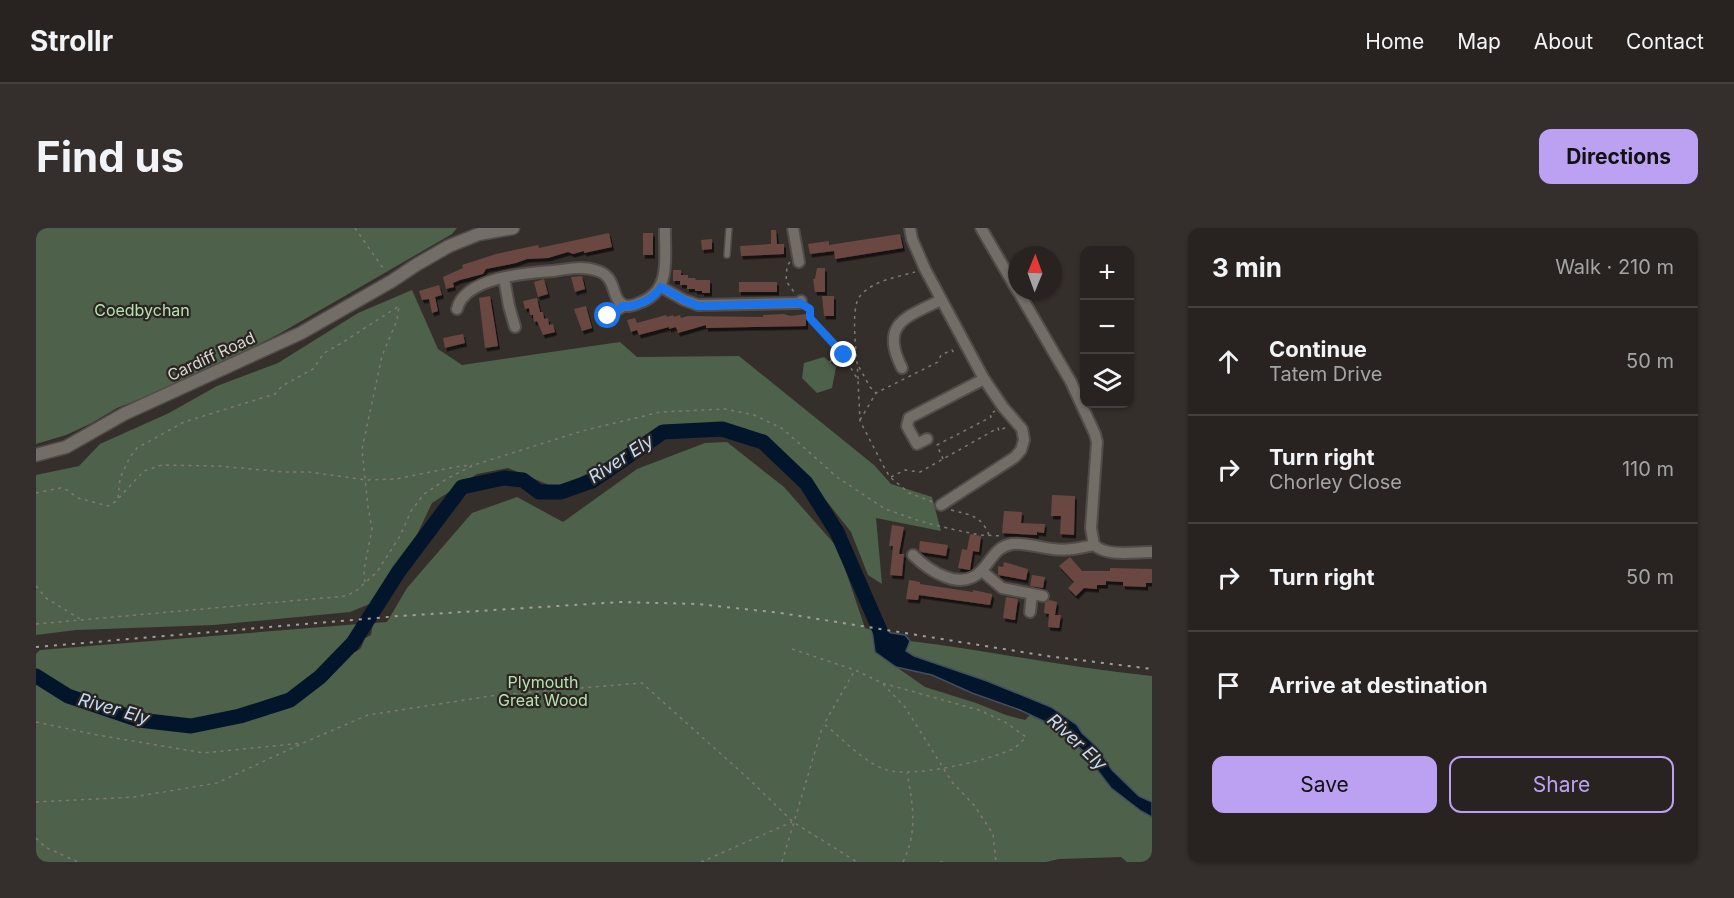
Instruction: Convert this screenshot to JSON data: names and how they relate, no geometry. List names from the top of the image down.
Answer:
{
  "streets": {
    "street": ["Cardiff Road"]
  },
  "water": ["River Ely"],
  "parks": ["Coedbychan", "Plymouth Great Wood"],
  "north": "top",
  "page": {
    "header": "Strollr",
    "nav": [
      "Home",
      "Map",
      "About",
      "Contact"
    ],
    "buttons": [
      "Directions",
      ["Save", "Share"]
    ],
    "title": "Find us",
    "heading": ["3 min", "Walk · 210 m"],
    "map_buttons": ["+", "−"],
    "list": [
      ["Continue", "Tatem Drive", "50 m"],
      ["Turn right", "Chorley Close", "110 m"],
      ["Turn right", "50 m"],
      "Arrive at destination"
    ]
  }
}
